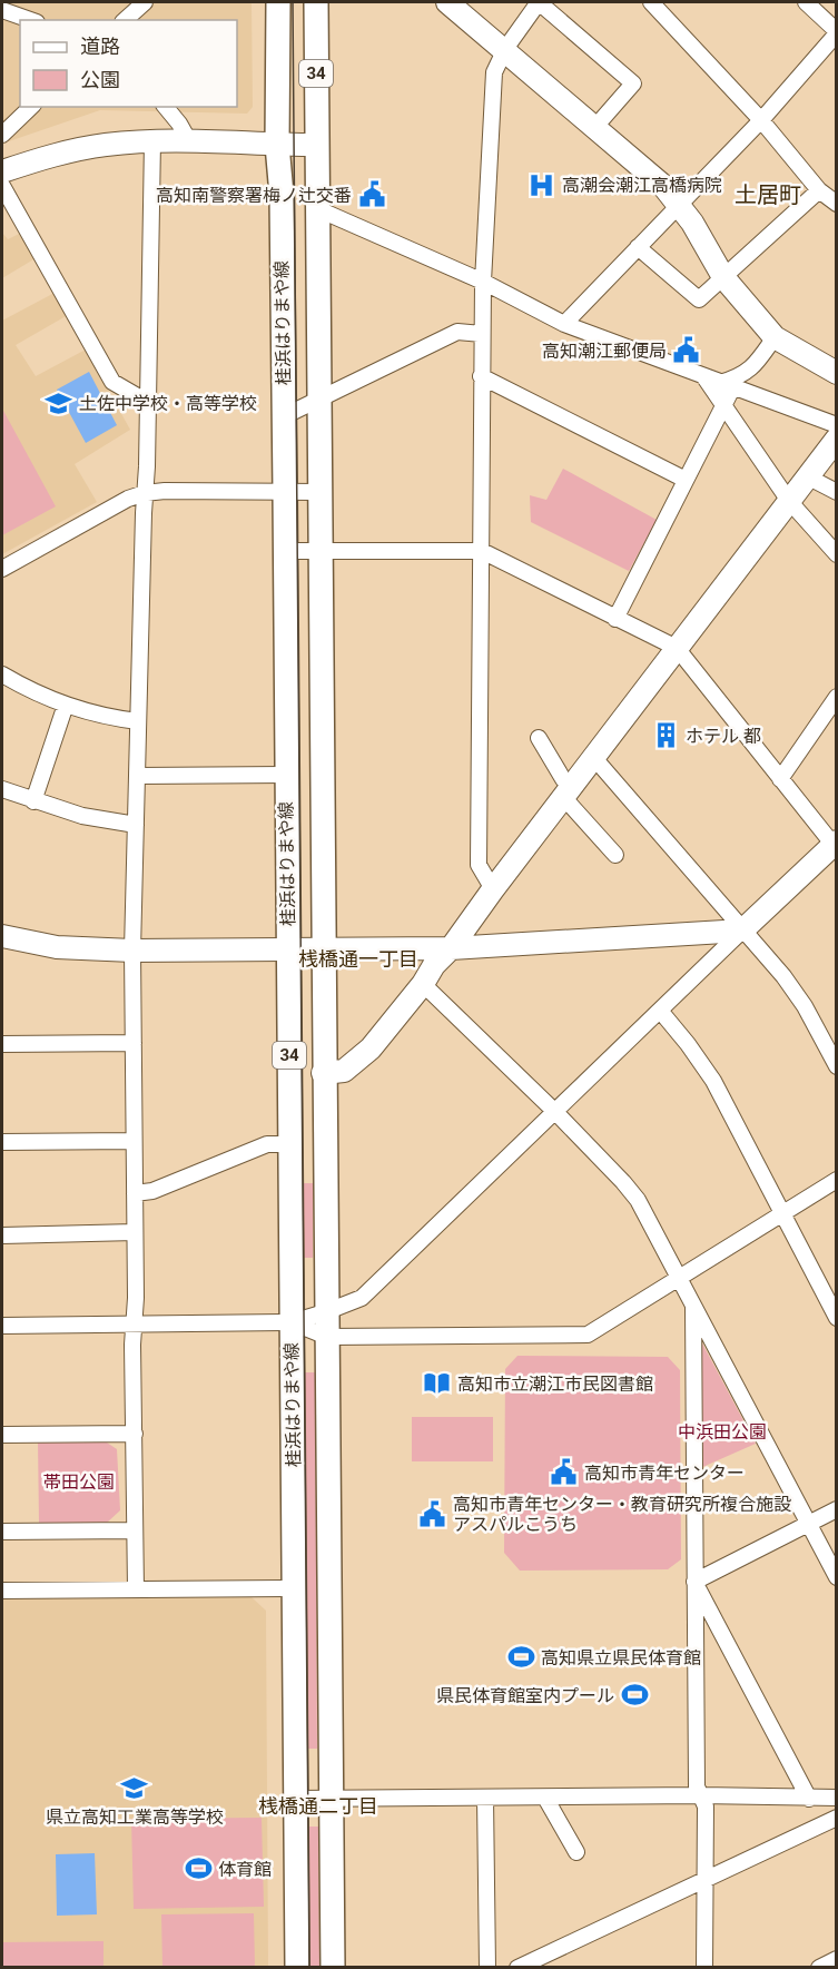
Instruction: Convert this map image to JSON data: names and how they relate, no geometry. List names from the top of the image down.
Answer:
{
  "streets": {
    "main road": ["34", "桂浜はりまや線"]
  },
  "districts": ["土居町", "桟橋通一丁目", "桟橋通二丁目"],
  "parks": ["中浜田公園", "帯田公園"],
  "places": {
    "hospital": ["高潮会潮江高橋病院"],
    "public building": [
      "高知南警察署梅ノ辻交番",
      "高知潮江郵便局",
      "高知市青年センター",
      "高知市青年センター・教育研究所複合施設 アスパルこうち"
    ],
    "school or university": ["土佐中学校・高等学校", "県立高知工業高等学校"],
    "building": ["ホテル 都"],
    "library": ["高知市立潮江市民図書館"],
    "sports": ["高知県立県民体育館", "県民体育館室内プール", "体育館"]
  },
  "legend": ["道路", "公園"]
}
